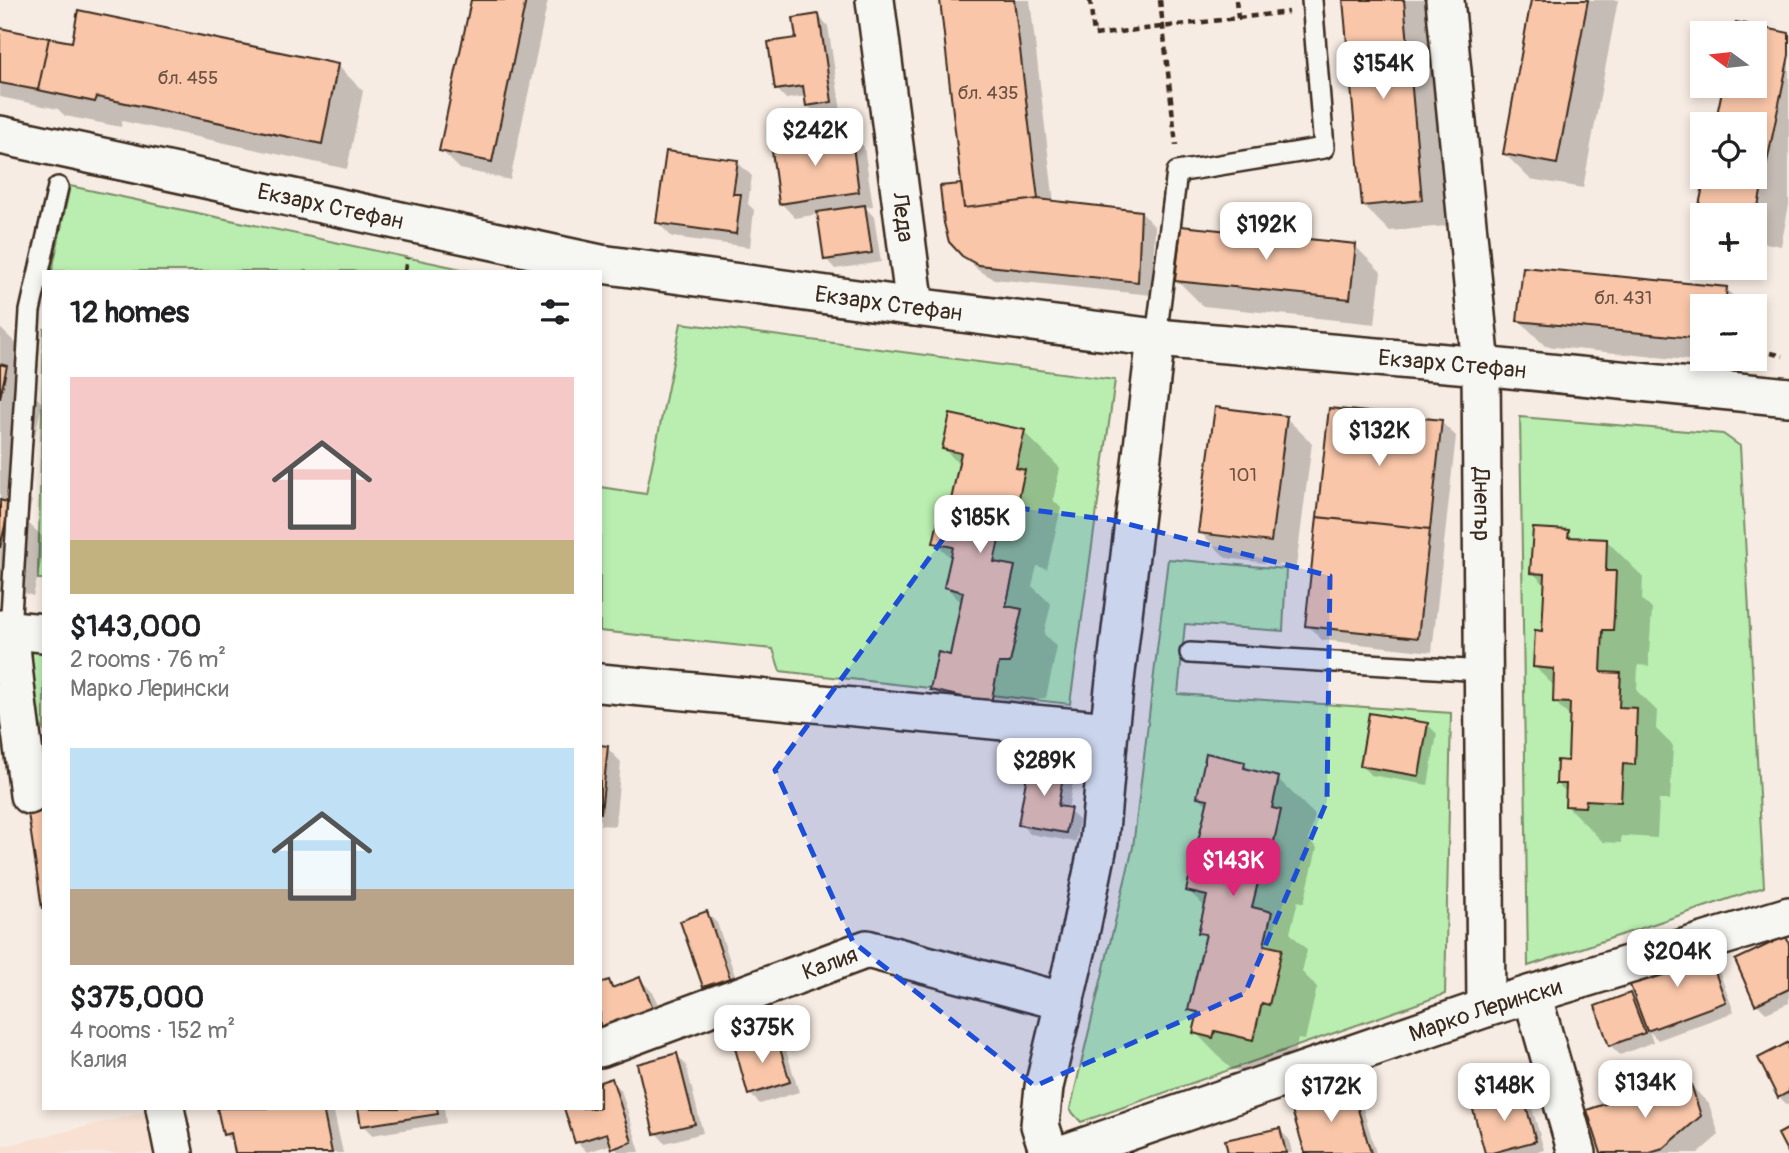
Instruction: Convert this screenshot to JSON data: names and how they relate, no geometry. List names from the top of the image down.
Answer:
{
  "streets": {
    "street": [
      "Екзарх Стефан",
      "Леда",
      "Днепър",
      "Калия",
      "Марко Лерински"
    ]
  },
  "crossings": [
    ["Екзарх Стефан", "Леда"],
    ["Екзарх Стефан", "Днепър"],
    ["Днепър", "Марко Лерински"]
  ],
  "house_numbers": [
    "бл. 455",
    "бл. 435",
    "бл. 431",
    "101"
  ],
  "north": "left",
  "page": {
    "map_buttons": ["+", "−"],
    "price": [
      "$154K",
      "$242K",
      "$192K",
      "$132K",
      "$185K",
      "$289K",
      "$143K",
      "$204K",
      "$375K",
      "$134K",
      "$148K",
      "$172K"
    ],
    "heading": "12 homes",
    "list": [
      {
        "name": "$143,000",
        "note": "2 rooms · 76 m² · Марко Лерински"
      },
      {
        "name": "$375,000",
        "note": "4 rooms · 152 m² · Калия"
      }
    ]
  }
}
